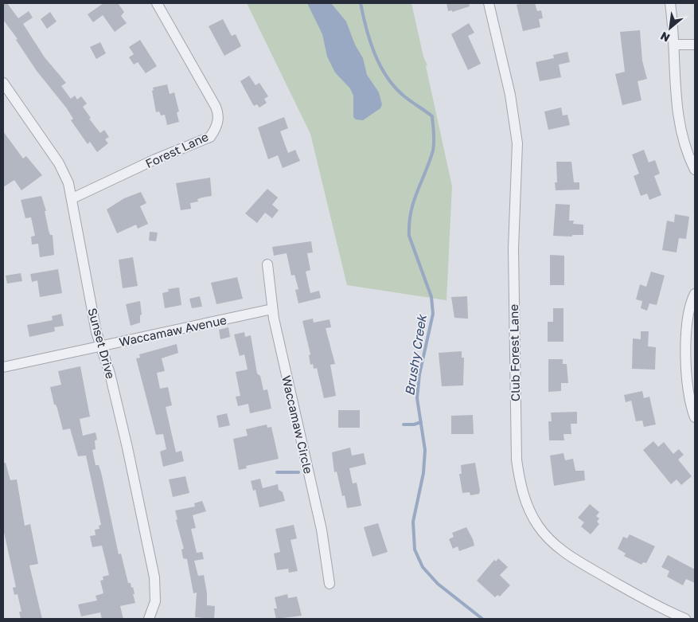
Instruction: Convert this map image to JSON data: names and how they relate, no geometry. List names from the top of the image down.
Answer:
{
  "streets": {
    "street": [
      "Forest Lane",
      "Waccamaw Avenue",
      "Sunset Drive",
      "Club Forest Lane",
      "Waccamaw Circle"
    ]
  },
  "crossings": [
    ["Forest Lane", "Sunset Drive"],
    ["Waccamaw Avenue", "Sunset Drive"],
    ["Waccamaw Avenue", "Waccamaw Circle"]
  ],
  "water": ["Brushy Creek"],
  "north": "bottom left"
}
